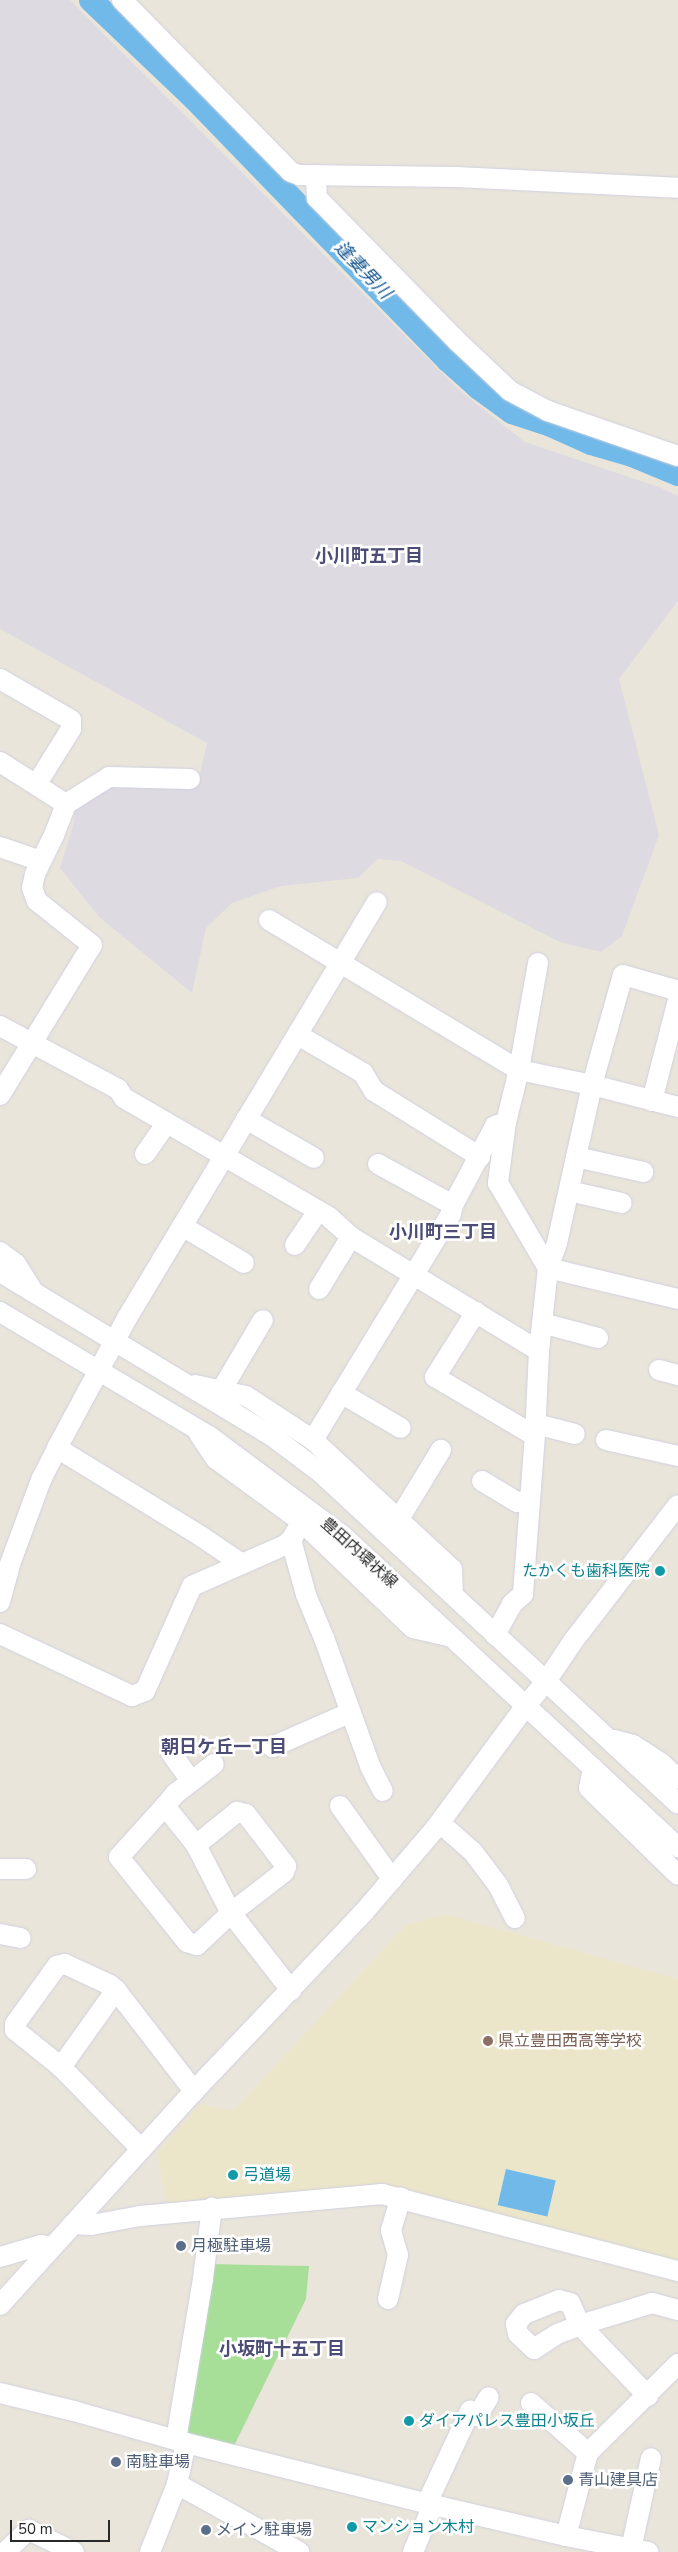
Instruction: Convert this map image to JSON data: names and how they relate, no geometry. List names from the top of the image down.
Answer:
{
  "streets": {
    "street": ["豊田内環状線"]
  },
  "districts": [
    "小川町五丁目",
    "小川町三丁目",
    "朝日ケ丘一丁目",
    "小坂町十五丁目"
  ],
  "water": ["逢妻男川"],
  "places": [
    "たかくも歯科医院",
    "県立豊田西高等学校",
    "弓道場",
    "月極駐車場",
    "ダイアパレス豊田小坂丘",
    "南駐車場",
    "青山建具店",
    "マンション木村",
    "メイン駐車場"
  ],
  "scale_bar": "50 m"
}
